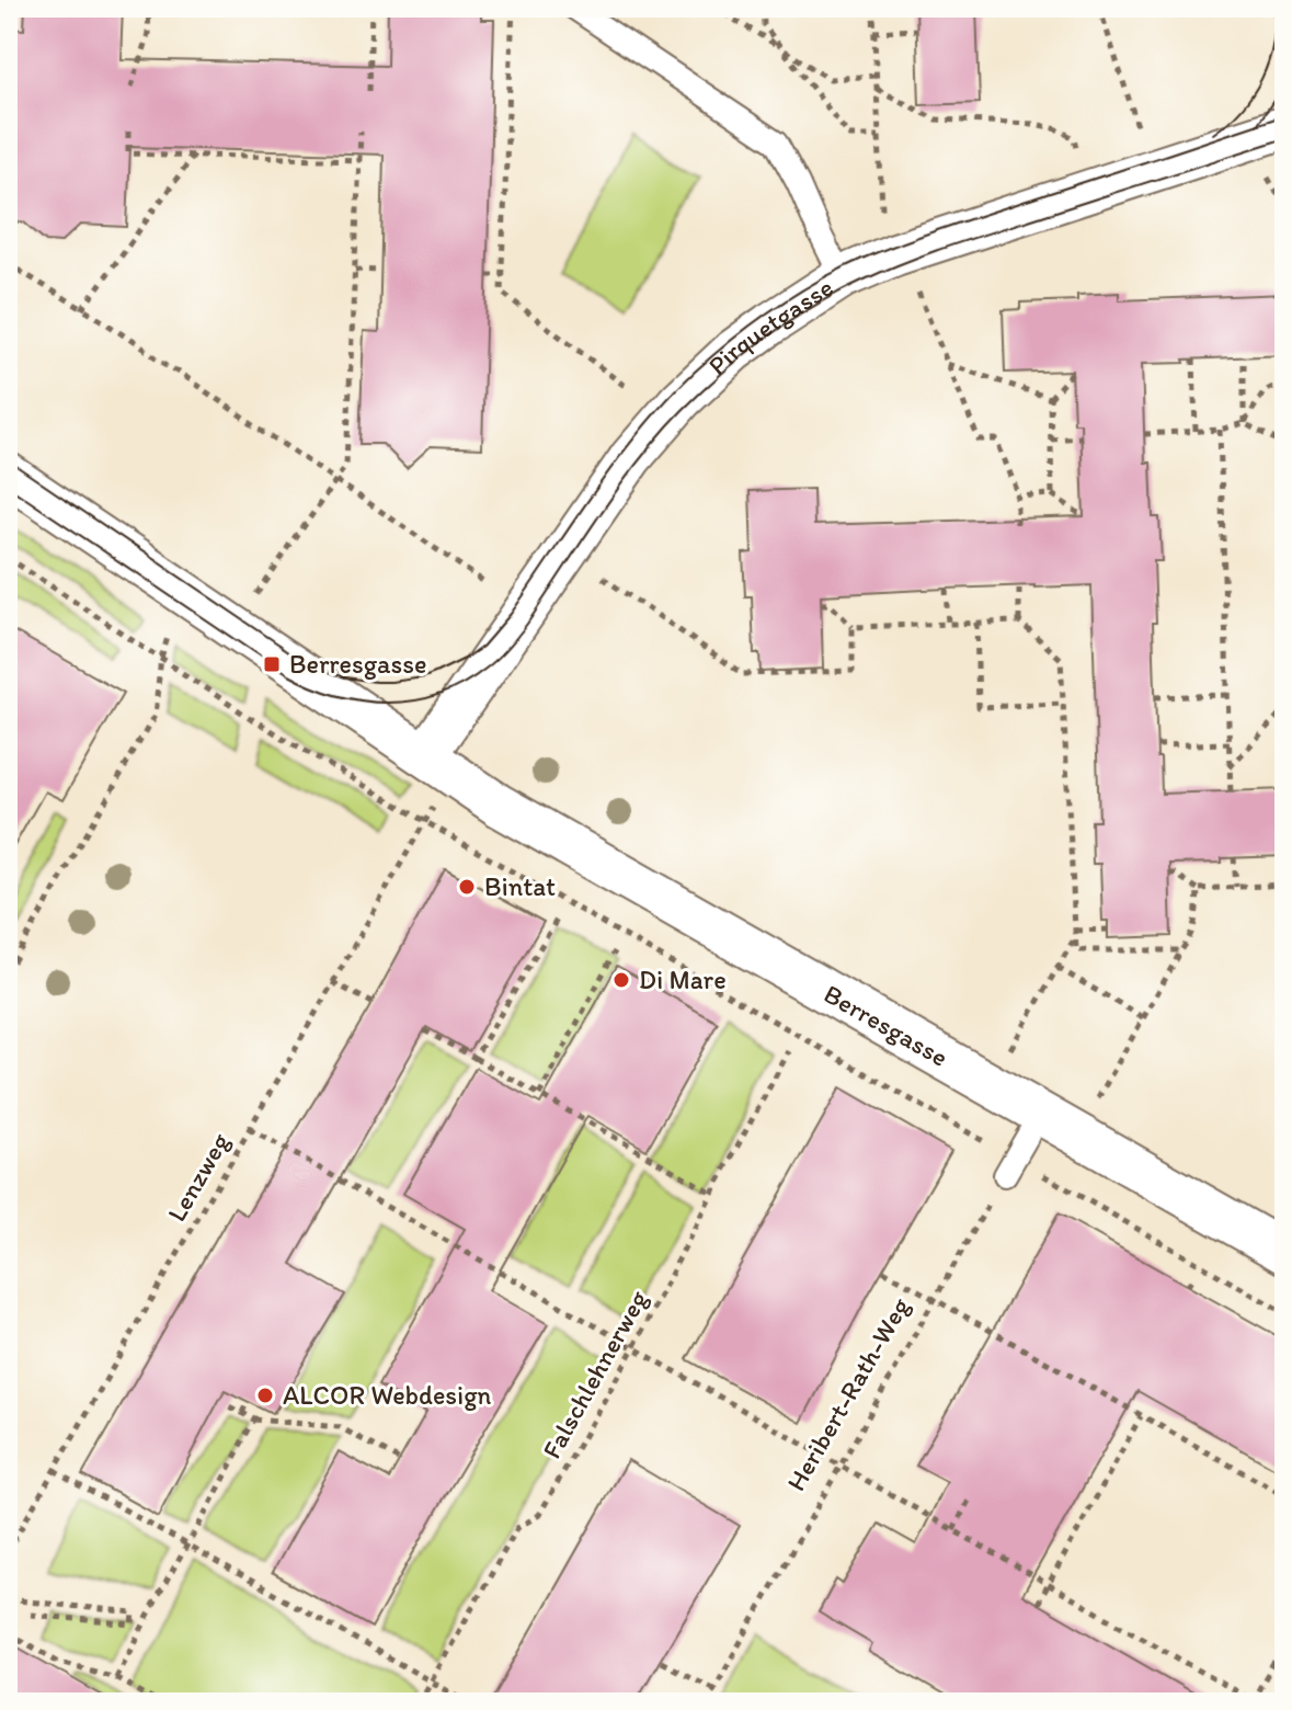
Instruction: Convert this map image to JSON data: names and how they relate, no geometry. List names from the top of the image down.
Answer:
{
  "streets": {
    "street": ["Pirquetgasse", "Berresgasse"],
    "path": ["Lenzweg", "Falschlehnerweg", "Heribert-Rath-Weg"]
  },
  "crossings": [
    ["Pirquetgasse", "Berresgasse"]
  ],
  "places": {
    "transit": ["Berresgasse"],
    "other": ["Bintat", "Di Mare", "ALCOR Webdesign"]
  }
}
